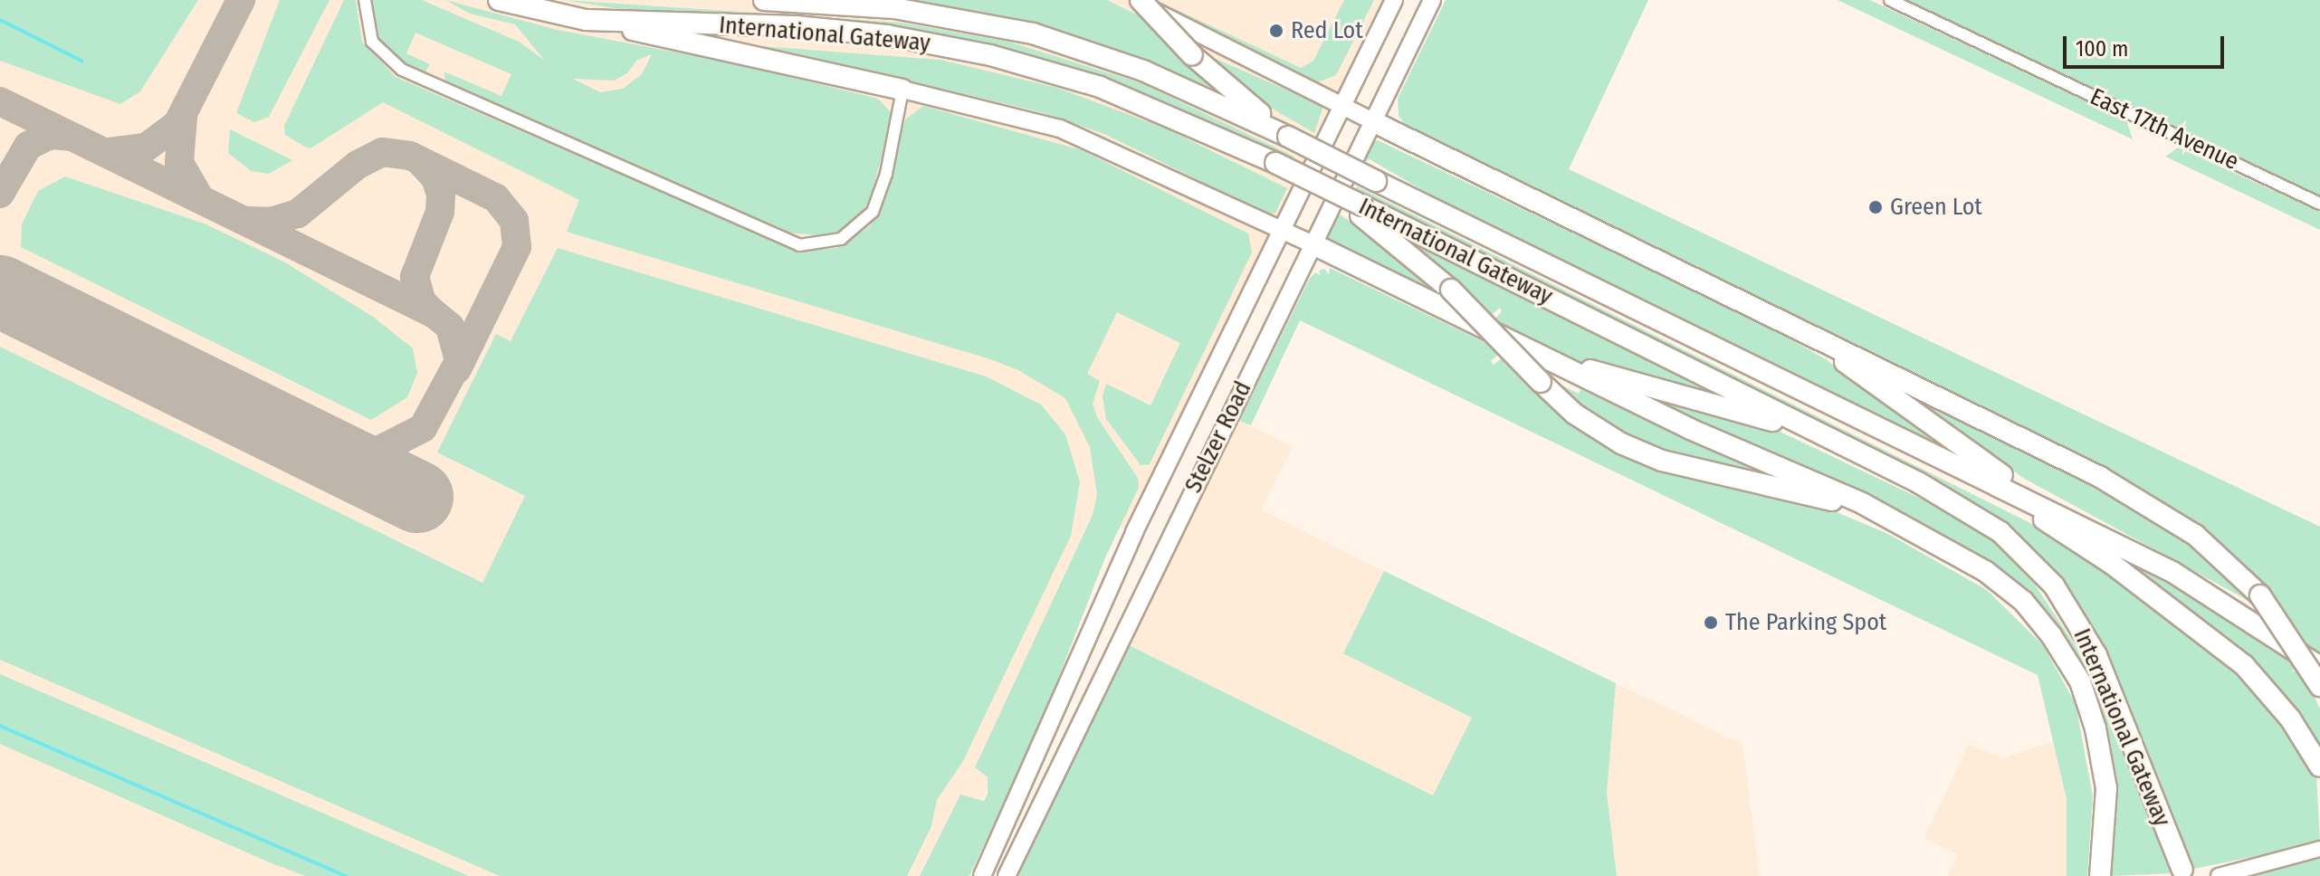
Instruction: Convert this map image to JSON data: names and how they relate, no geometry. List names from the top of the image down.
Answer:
{
  "streets": {
    "highway": ["International Gateway"],
    "main road": ["Stelzer Road"],
    "street": ["East 17th Avenue"]
  },
  "places": ["Red Lot", "Green Lot", "The Parking Spot"],
  "scale_bar": "100 m"
}
